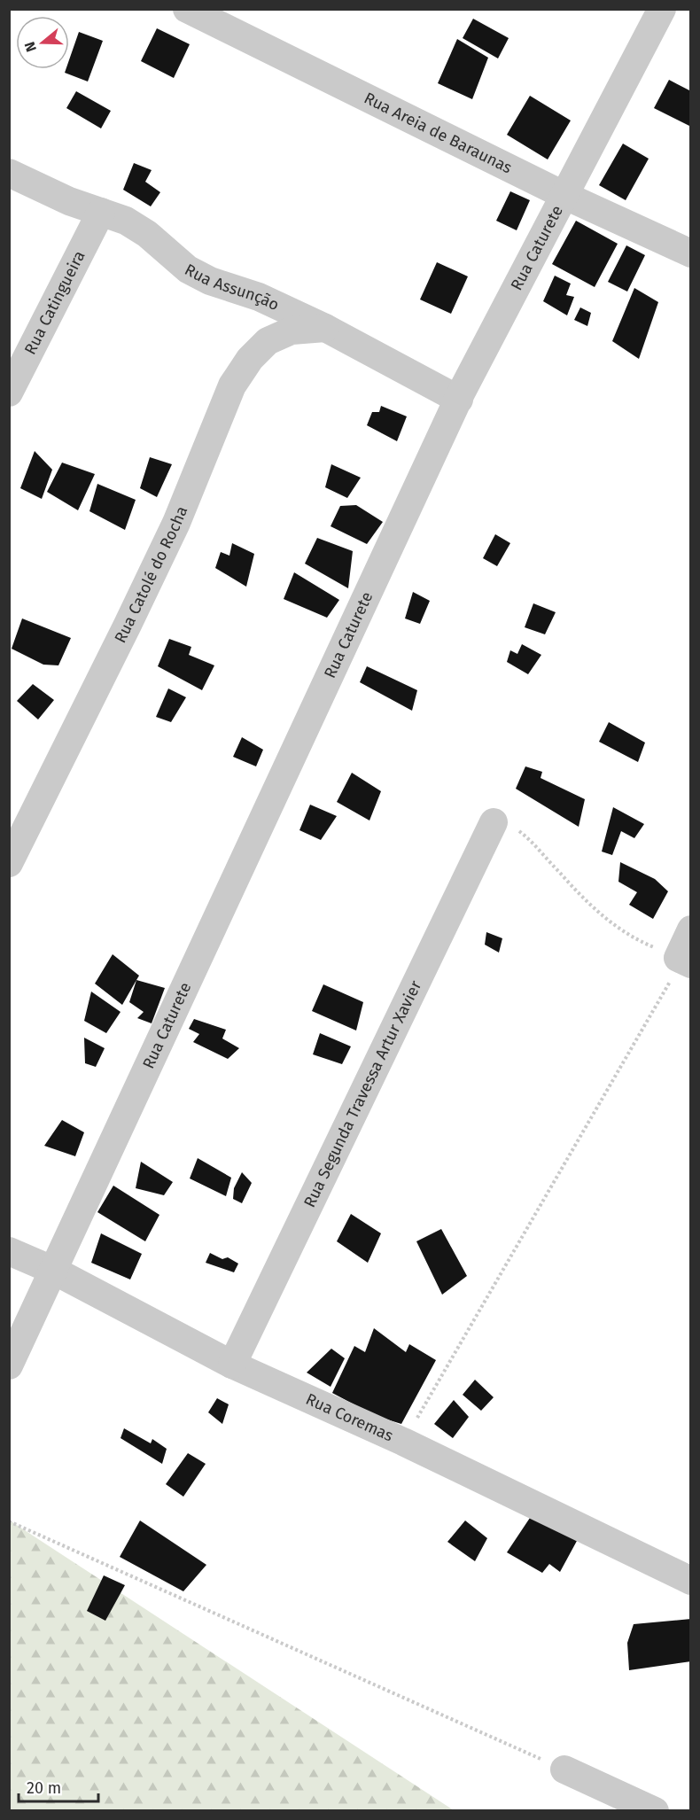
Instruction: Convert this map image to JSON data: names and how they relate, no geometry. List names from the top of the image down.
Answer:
{
  "streets": {
    "street": [
      "Rua Areia de Baraunas",
      "Rua Caturete",
      "Rua Assunção",
      "Rua Catingueira",
      "Rua Catolé do Rocha",
      "Rua Segunda Travessa Artur Xavier",
      "Rua Coremas"
    ]
  },
  "crossings": [
    ["Rua Areia de Baraunas", "Rua Caturete"],
    ["Rua Caturete", "Rua Assunção"],
    ["Rua Caturete", "Rua Coremas"],
    ["Rua Assunção", "Rua Catingueira"],
    ["Rua Assunção", "Rua Catolé do Rocha"],
    ["Rua Segunda Travessa Artur Xavier", "Rua Coremas"]
  ],
  "scale_bar": "20 m",
  "north": "left"
}
